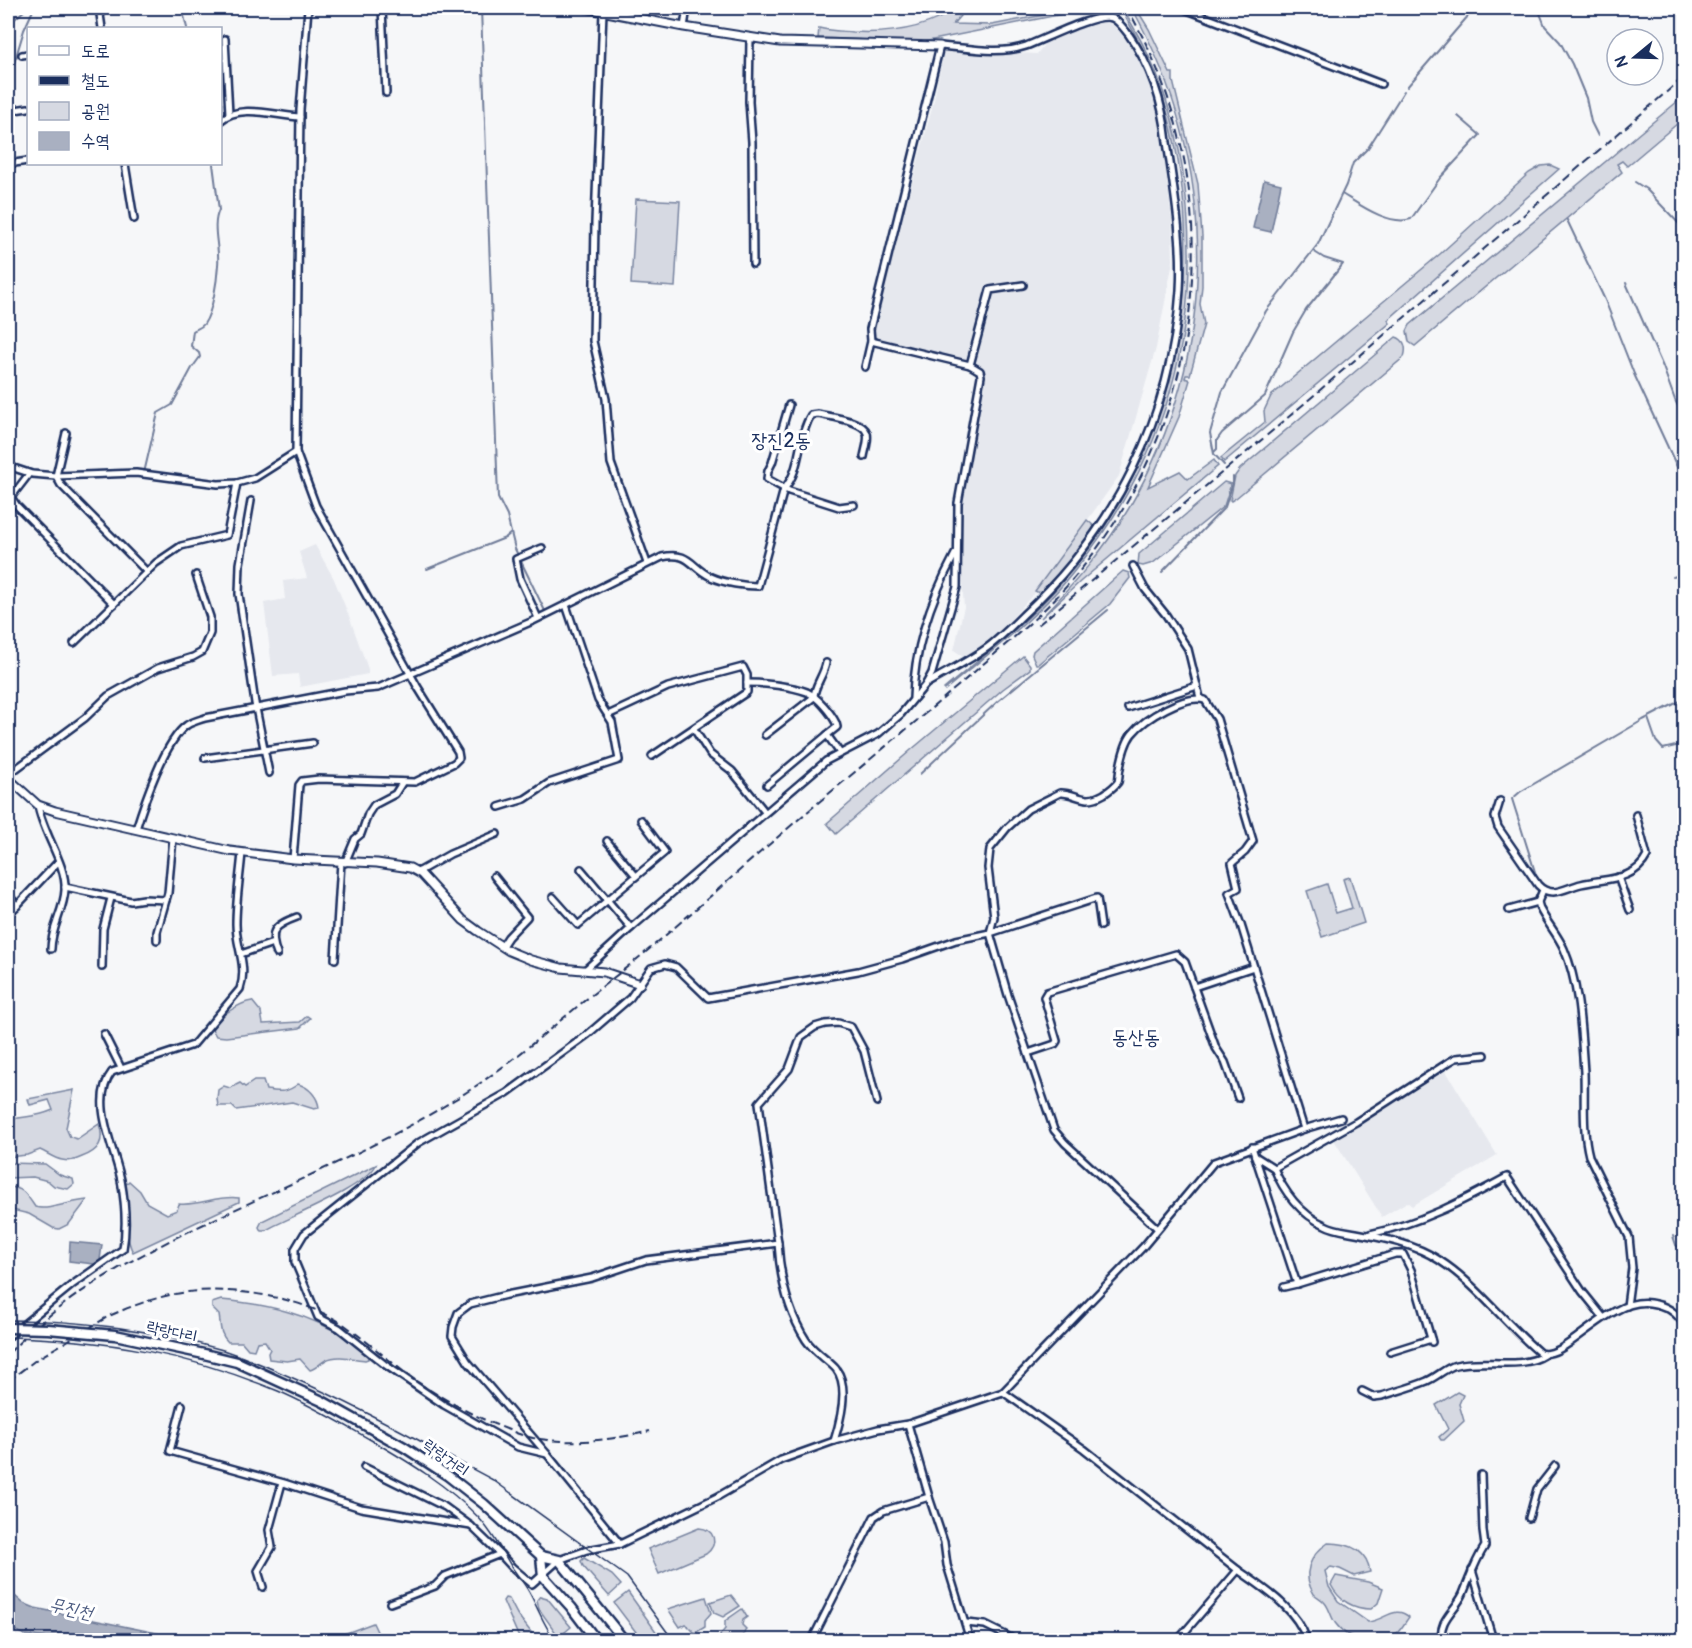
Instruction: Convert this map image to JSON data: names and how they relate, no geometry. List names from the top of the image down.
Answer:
{
  "streets": {
    "main road": ["락랑다리", "락랑거리"]
  },
  "crossings": [
    ["락랑다리", "락랑거리"]
  ],
  "districts": ["장진2동", "동산동"],
  "water": ["무진천"],
  "legend": [
    "도로",
    "철도",
    "공원",
    "수역"
  ],
  "north": "left"
}
